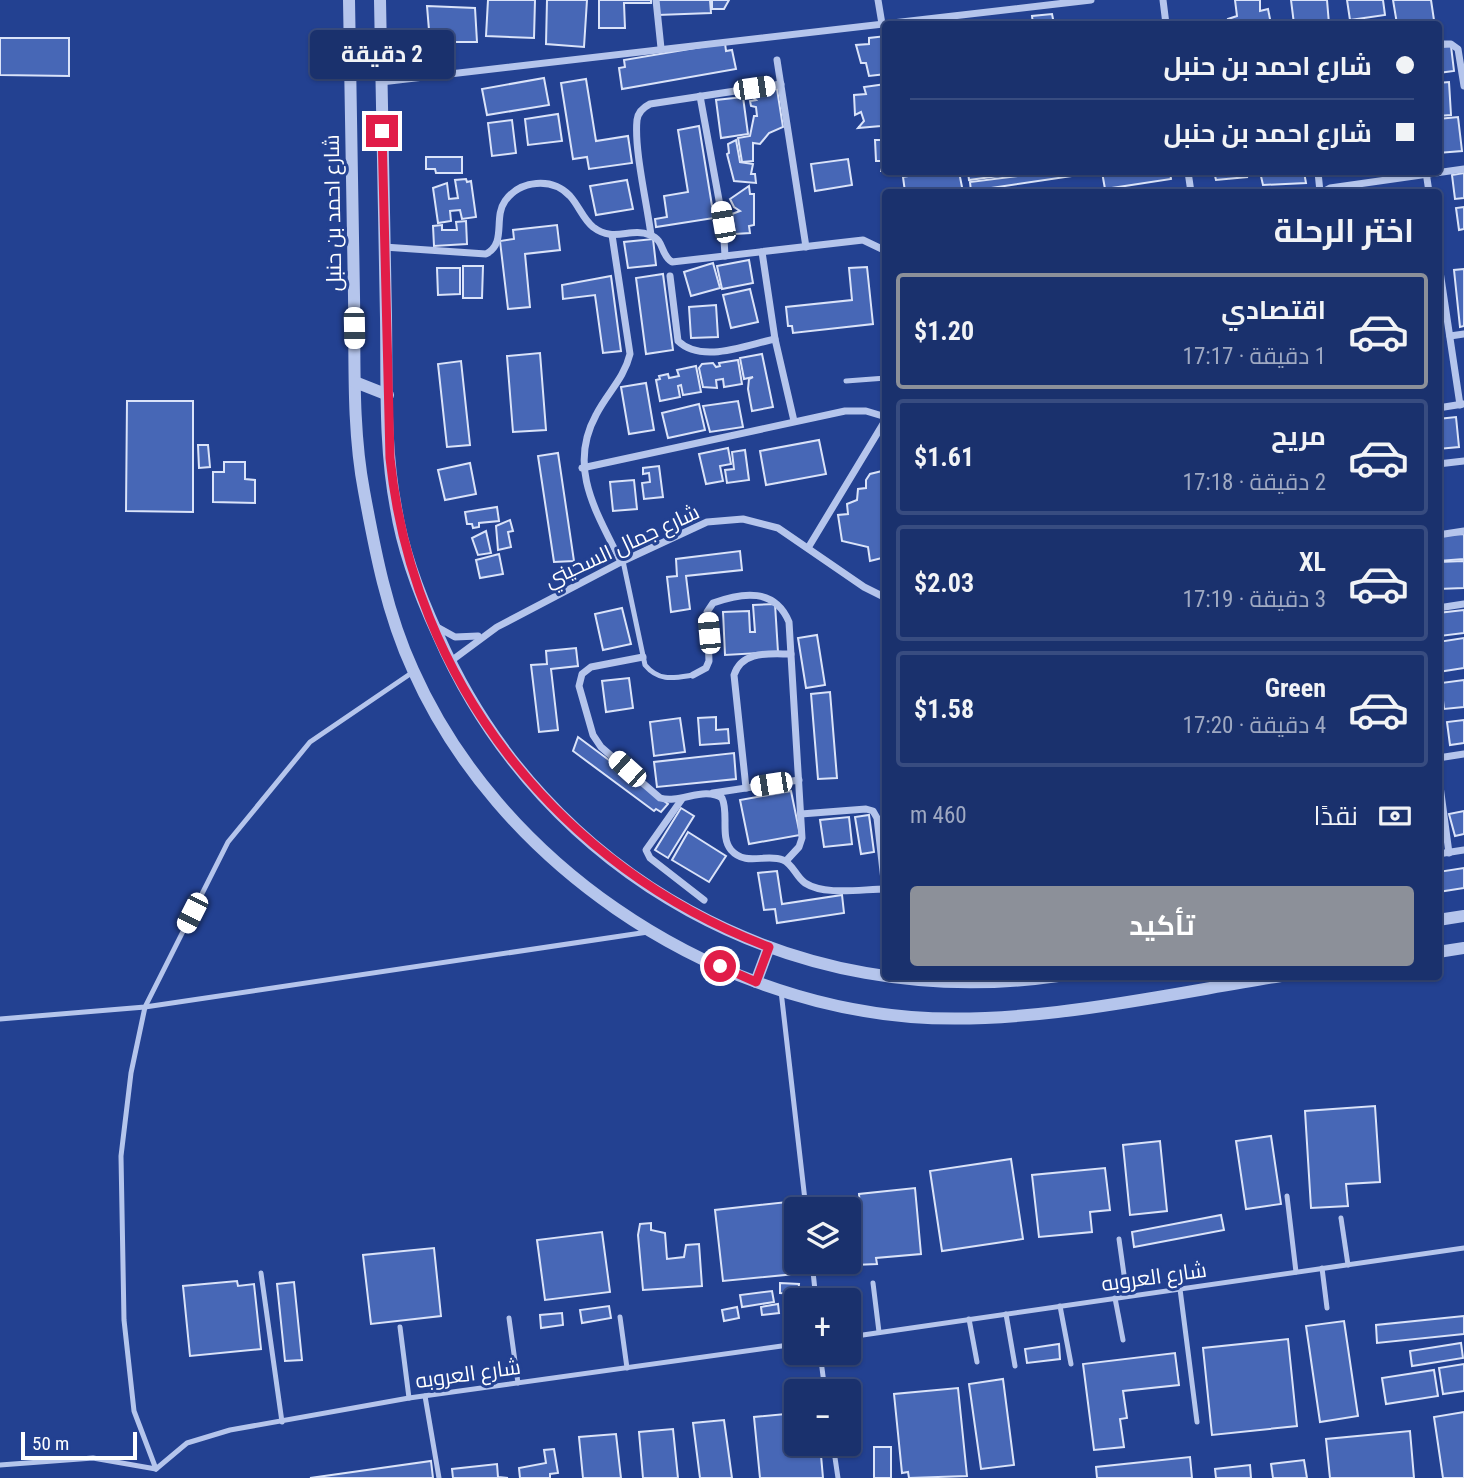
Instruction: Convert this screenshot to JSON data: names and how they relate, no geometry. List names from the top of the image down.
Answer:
{
  "streets": {
    "street": ["شارع احمد بن حنبل", "شارع جمال السحيني"],
    "lane": ["شارع العروبه"]
  },
  "scale_bar": "50 m",
  "page": {
    "banner": ["شارع احمد بن حنبل", "شارع احمد بن حنبل"],
    "bubble": "2 دقيقة",
    "heading": "اختر الرحلة",
    "list": [
      {
        "name": "اقتصادي",
        "note": "1 دقيقة · 17:17",
        "value": "$1.20"
      },
      {
        "name": "مريح",
        "note": "2 دقيقة · 17:18",
        "value": "$1.61"
      },
      {
        "name": "XL",
        "note": "3 دقيقة · 17:19",
        "value": "$2.03"
      },
      {
        "name": "Green",
        "note": "4 دقيقة · 17:20",
        "value": "$1.58"
      }
    ],
    "pay": ["نقدًا", "460 m"],
    "buttons": "تأكيد",
    "map_buttons": ["+", "−"],
    "scale": "50 m"
  }
}
